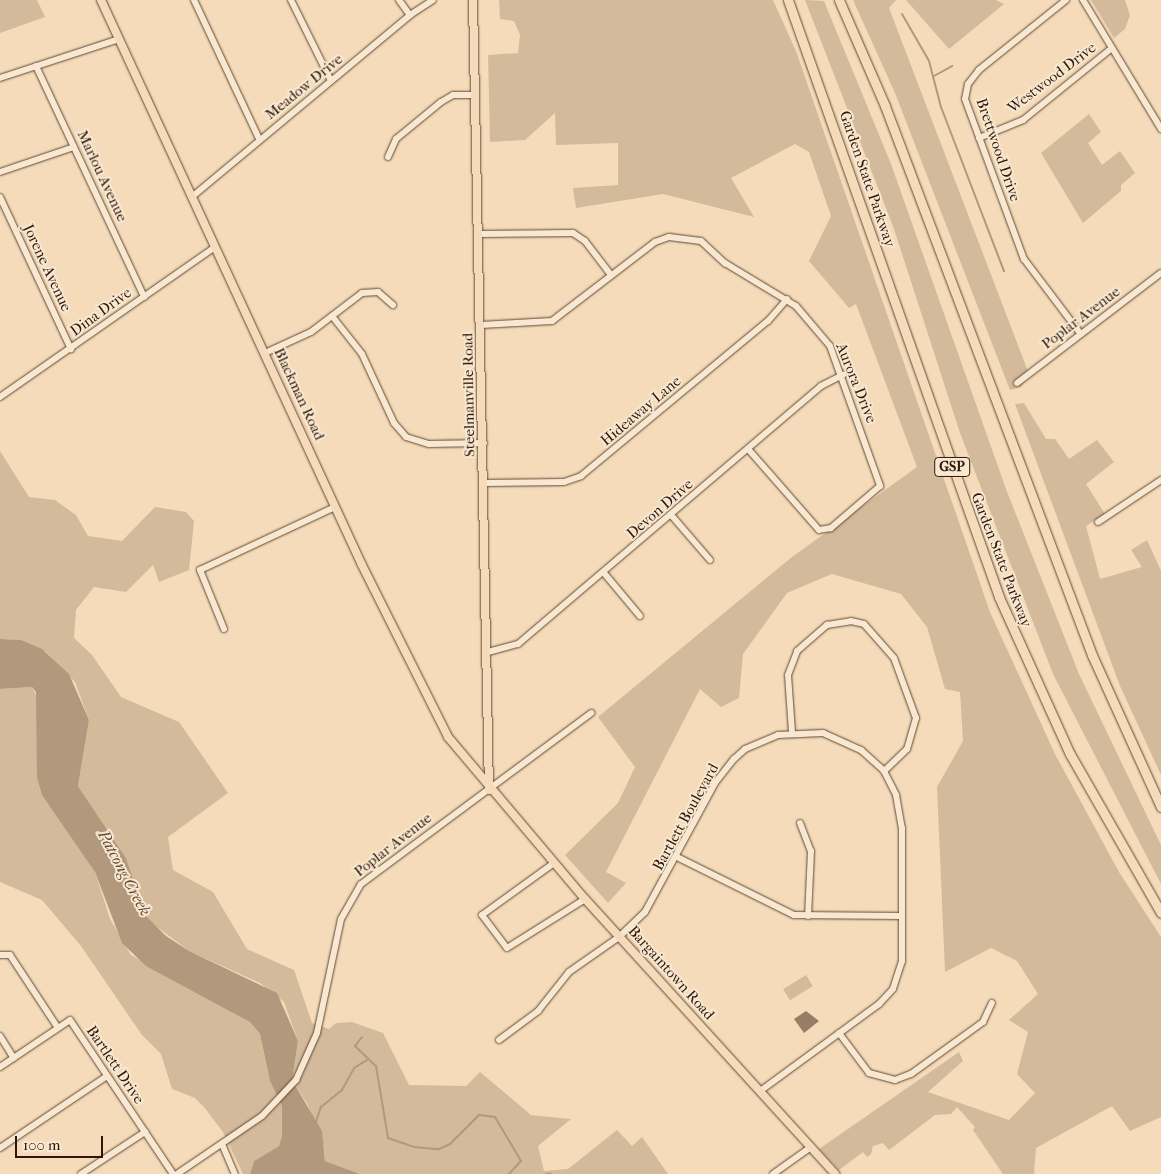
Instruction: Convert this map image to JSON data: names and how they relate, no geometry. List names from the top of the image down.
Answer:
{
  "streets": {
    "highway": ["Garden State Parkway", "GSP"],
    "main road": ["Blackman Road", "Steelmanville Road", "Bargaintown Road"],
    "street": [
      "Westwood Drive",
      "Meadow Drive",
      "Brettwood Drive",
      "Marlou Avenue",
      "Jorene Avenue",
      "Dina Drive",
      "Poplar Avenue",
      "Aurora Drive",
      "Hideaway Lane",
      "Devon Drive",
      "Bartlett Boulevard",
      "Bartlett Drive"
    ]
  },
  "crossings": [
    ["Westwood Drive", "Brettwood Drive"],
    ["Meadow Drive", "Blackman Road"],
    ["Brettwood Drive", "Poplar Avenue"],
    ["Marlou Avenue", "Dina Drive"],
    ["Jorene Avenue", "Dina Drive"],
    ["Dina Drive", "Blackman Road"],
    ["Poplar Avenue", "Blackman Road"],
    ["Poplar Avenue", "Steelmanville Road"],
    ["Poplar Avenue", "Bargaintown Road"],
    ["Aurora Drive", "Steelmanville Road"],
    ["Aurora Drive", "Hideaway Lane"],
    ["Aurora Drive", "Devon Drive"],
    ["Blackman Road", "Steelmanville Road"],
    ["Blackman Road", "Bargaintown Road"],
    ["Steelmanville Road", "Hideaway Lane"],
    ["Steelmanville Road", "Devon Drive"],
    ["Steelmanville Road", "Bargaintown Road"],
    ["Bartlett Boulevard", "Bargaintown Road"]
  ],
  "water": ["Patcong Creek"],
  "scale_bar": "100 m"
}
